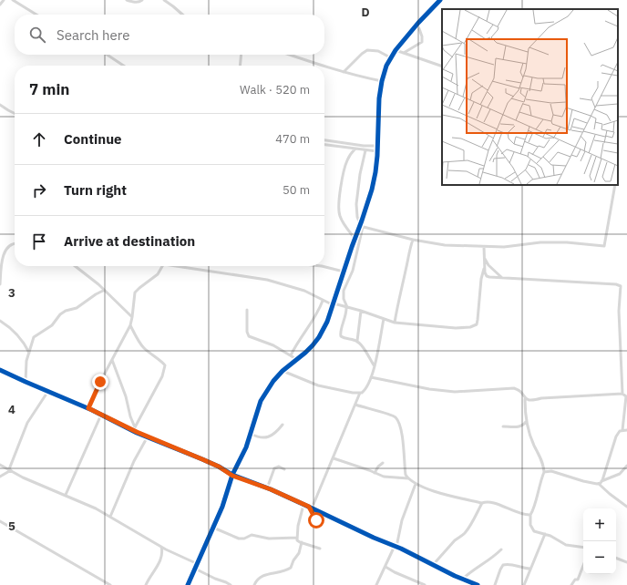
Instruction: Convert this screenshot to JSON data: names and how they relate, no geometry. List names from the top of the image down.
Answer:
{
  "page": {
    "search": "Search here",
    "heading": ["7 min", "Walk · 520 m"],
    "list": [
      ["Continue", "470 m"],
      ["Turn right", "50 m"],
      "Arrive at destination"
    ],
    "map_buttons": ["+", "−"]
  },
  "grid": {
    "columns": ["D"],
    "rows": ["3", "4", "5"]
  }
}
